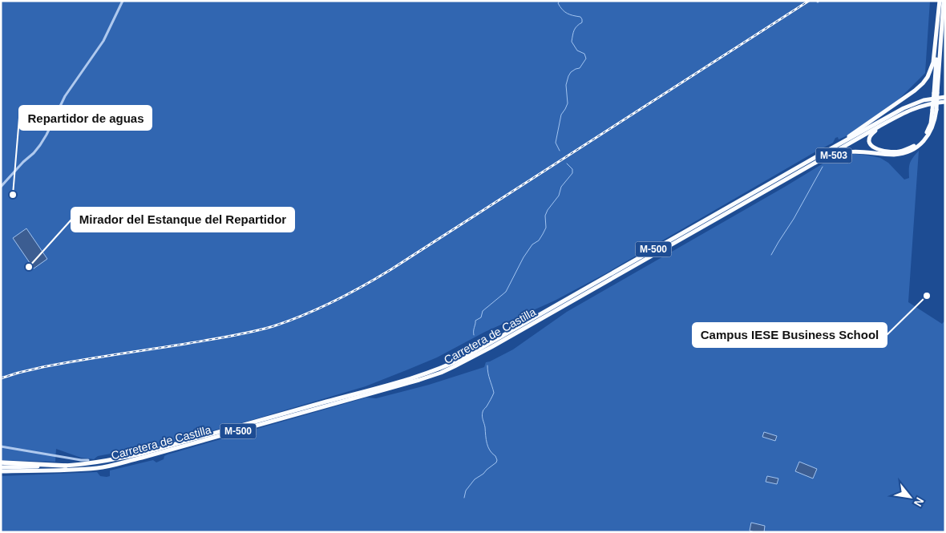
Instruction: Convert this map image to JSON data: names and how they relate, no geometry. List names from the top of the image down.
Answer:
{
  "streets": {
    "highway": ["M-503", "M-500", "Carretera de Castilla"]
  },
  "crossings": [
    ["M-503", "M-500"],
    ["M-503", "Carretera de Castilla"],
    ["M-500", "Carretera de Castilla"]
  ],
  "places": ["Repartidor de aguas", "Mirador del Estanque del Repartidor", "Campus IESE Business School"],
  "north": "bottom right"
}
